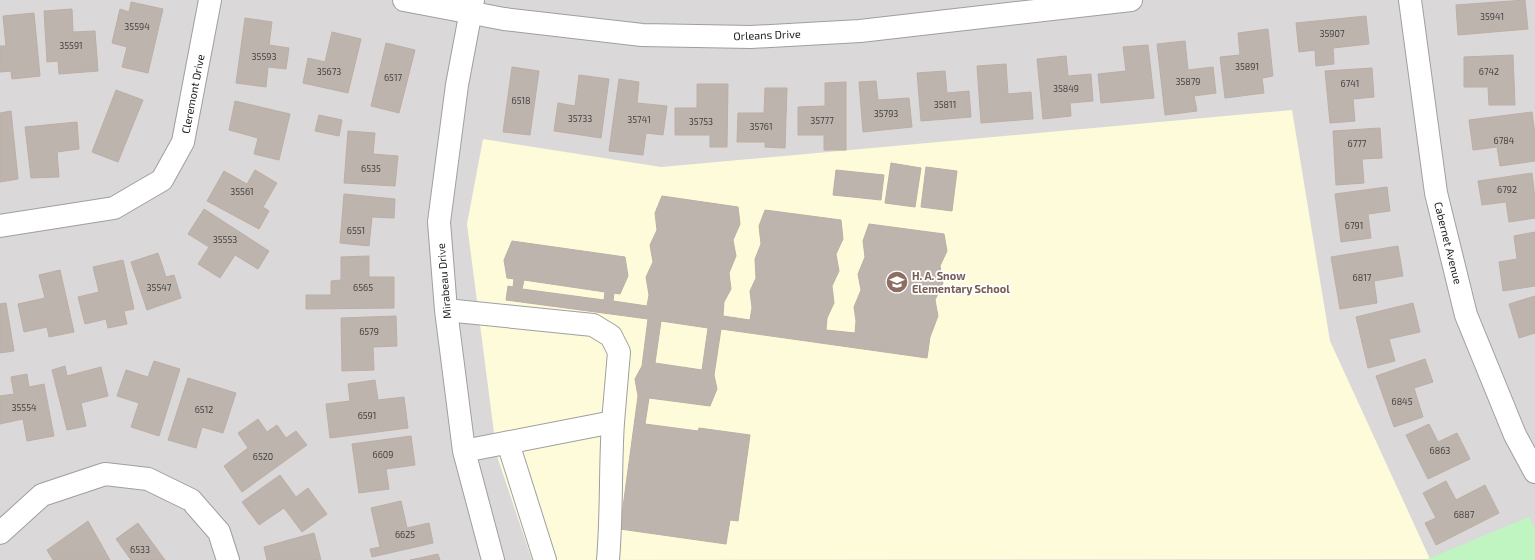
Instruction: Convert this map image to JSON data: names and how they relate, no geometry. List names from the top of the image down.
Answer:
{
  "streets": {
    "street": [
      "Orleans Drive",
      "Cleremont Drive",
      "Cabernet Avenue",
      "Mirabeau Drive"
    ]
  },
  "crossings": [
    ["Orleans Drive", "Mirabeau Drive"]
  ],
  "places": {
    "school or university": ["H. A. Snow Elementary School"]
  },
  "house_numbers": [
    "35941",
    "35594",
    "35907",
    "35591",
    "35593",
    "35891",
    "35673",
    "6742",
    "6517",
    "35879",
    "6741",
    "35849",
    "6518",
    "35811",
    "35793",
    "35733",
    "35741",
    "35777",
    "35753",
    "35761",
    "6784",
    "6777",
    "6535",
    "6792",
    "35561",
    "6791",
    "6551",
    "35553",
    "6817",
    "35547",
    "6565",
    "6579",
    "6845",
    "35554",
    "6512",
    "6591",
    "6863",
    "6609",
    "6520",
    "6887",
    "6625",
    "6533"
  ]
}
